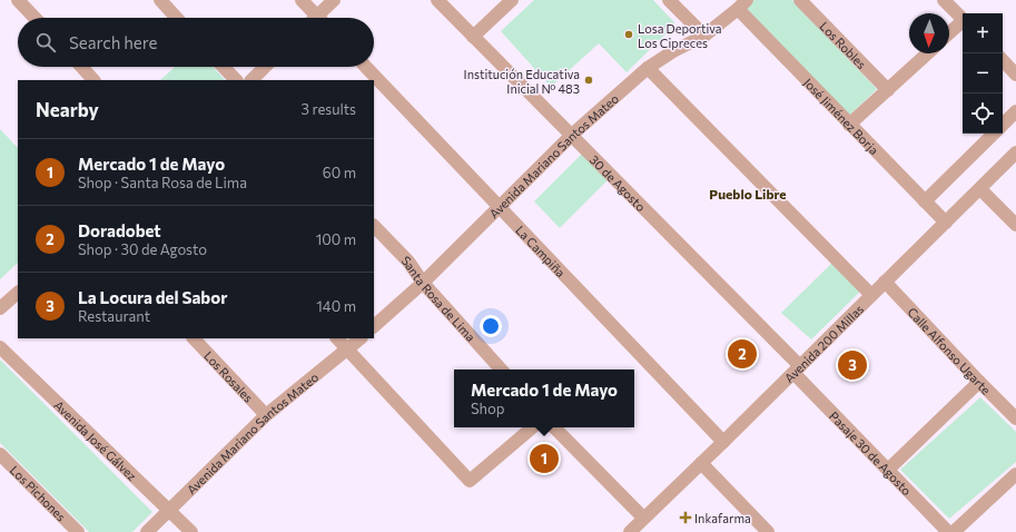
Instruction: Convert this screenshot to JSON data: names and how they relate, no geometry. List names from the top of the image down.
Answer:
{
  "streets": {
    "street": [
      "Los Robles",
      "José Jiménez Borja",
      "Avenida Mariano Santos Mateo",
      "30 de Agosto",
      "La Campiña",
      "Santa Rosa de Lima",
      "Avenida 200 Millas",
      "Calle Alfonso Ugarte",
      "Los Rosales",
      "Avenida José Gálvez",
      "Pasaje 30 de Agosto",
      "Los Pichones"
    ]
  },
  "crossings": [
    ["José Jiménez Borja", "Avenida Mariano Santos Mateo"],
    ["José Jiménez Borja", "Avenida 200 Millas"],
    ["Avenida Mariano Santos Mateo", "30 de Agosto"],
    ["Avenida Mariano Santos Mateo", "La Campiña"],
    ["Avenida Mariano Santos Mateo", "Santa Rosa de Lima"],
    ["Avenida Mariano Santos Mateo", "Los Rosales"],
    ["Avenida Mariano Santos Mateo", "Avenida José Gálvez"],
    ["30 de Agosto", "Avenida 200 Millas"],
    ["30 de Agosto", "Pasaje 30 de Agosto"],
    ["La Campiña", "Avenida 200 Millas"],
    ["Avenida 200 Millas", "Calle Alfonso Ugarte"],
    ["Avenida 200 Millas", "Pasaje 30 de Agosto"]
  ],
  "districts": ["Pueblo Libre"],
  "places": {
    "other": ["Losa Deportiva Los Cipreces", "Institución Educativa Inicial Nº 483"],
    "health": ["Inkafarma"]
  },
  "north": "bottom",
  "page": {
    "map_buttons": ["+", "−"],
    "search": "Search here",
    "heading": ["Nearby", "3 results"],
    "list": [
      {
        "mark": "1",
        "name": "Mercado 1 de Mayo",
        "note": "Shop · Santa Rosa de Lima",
        "value": "60 m"
      },
      {
        "mark": "2",
        "name": "Doradobet",
        "note": "Shop · 30 de Agosto",
        "value": "100 m"
      },
      {
        "mark": "3",
        "name": "La Locura del Sabor",
        "note": "Restaurant",
        "value": "140 m"
      }
    ],
    "pins": ["2", "3", "1"],
    "popup": ["Mercado 1 de Mayo", "Shop"]
  }
}
